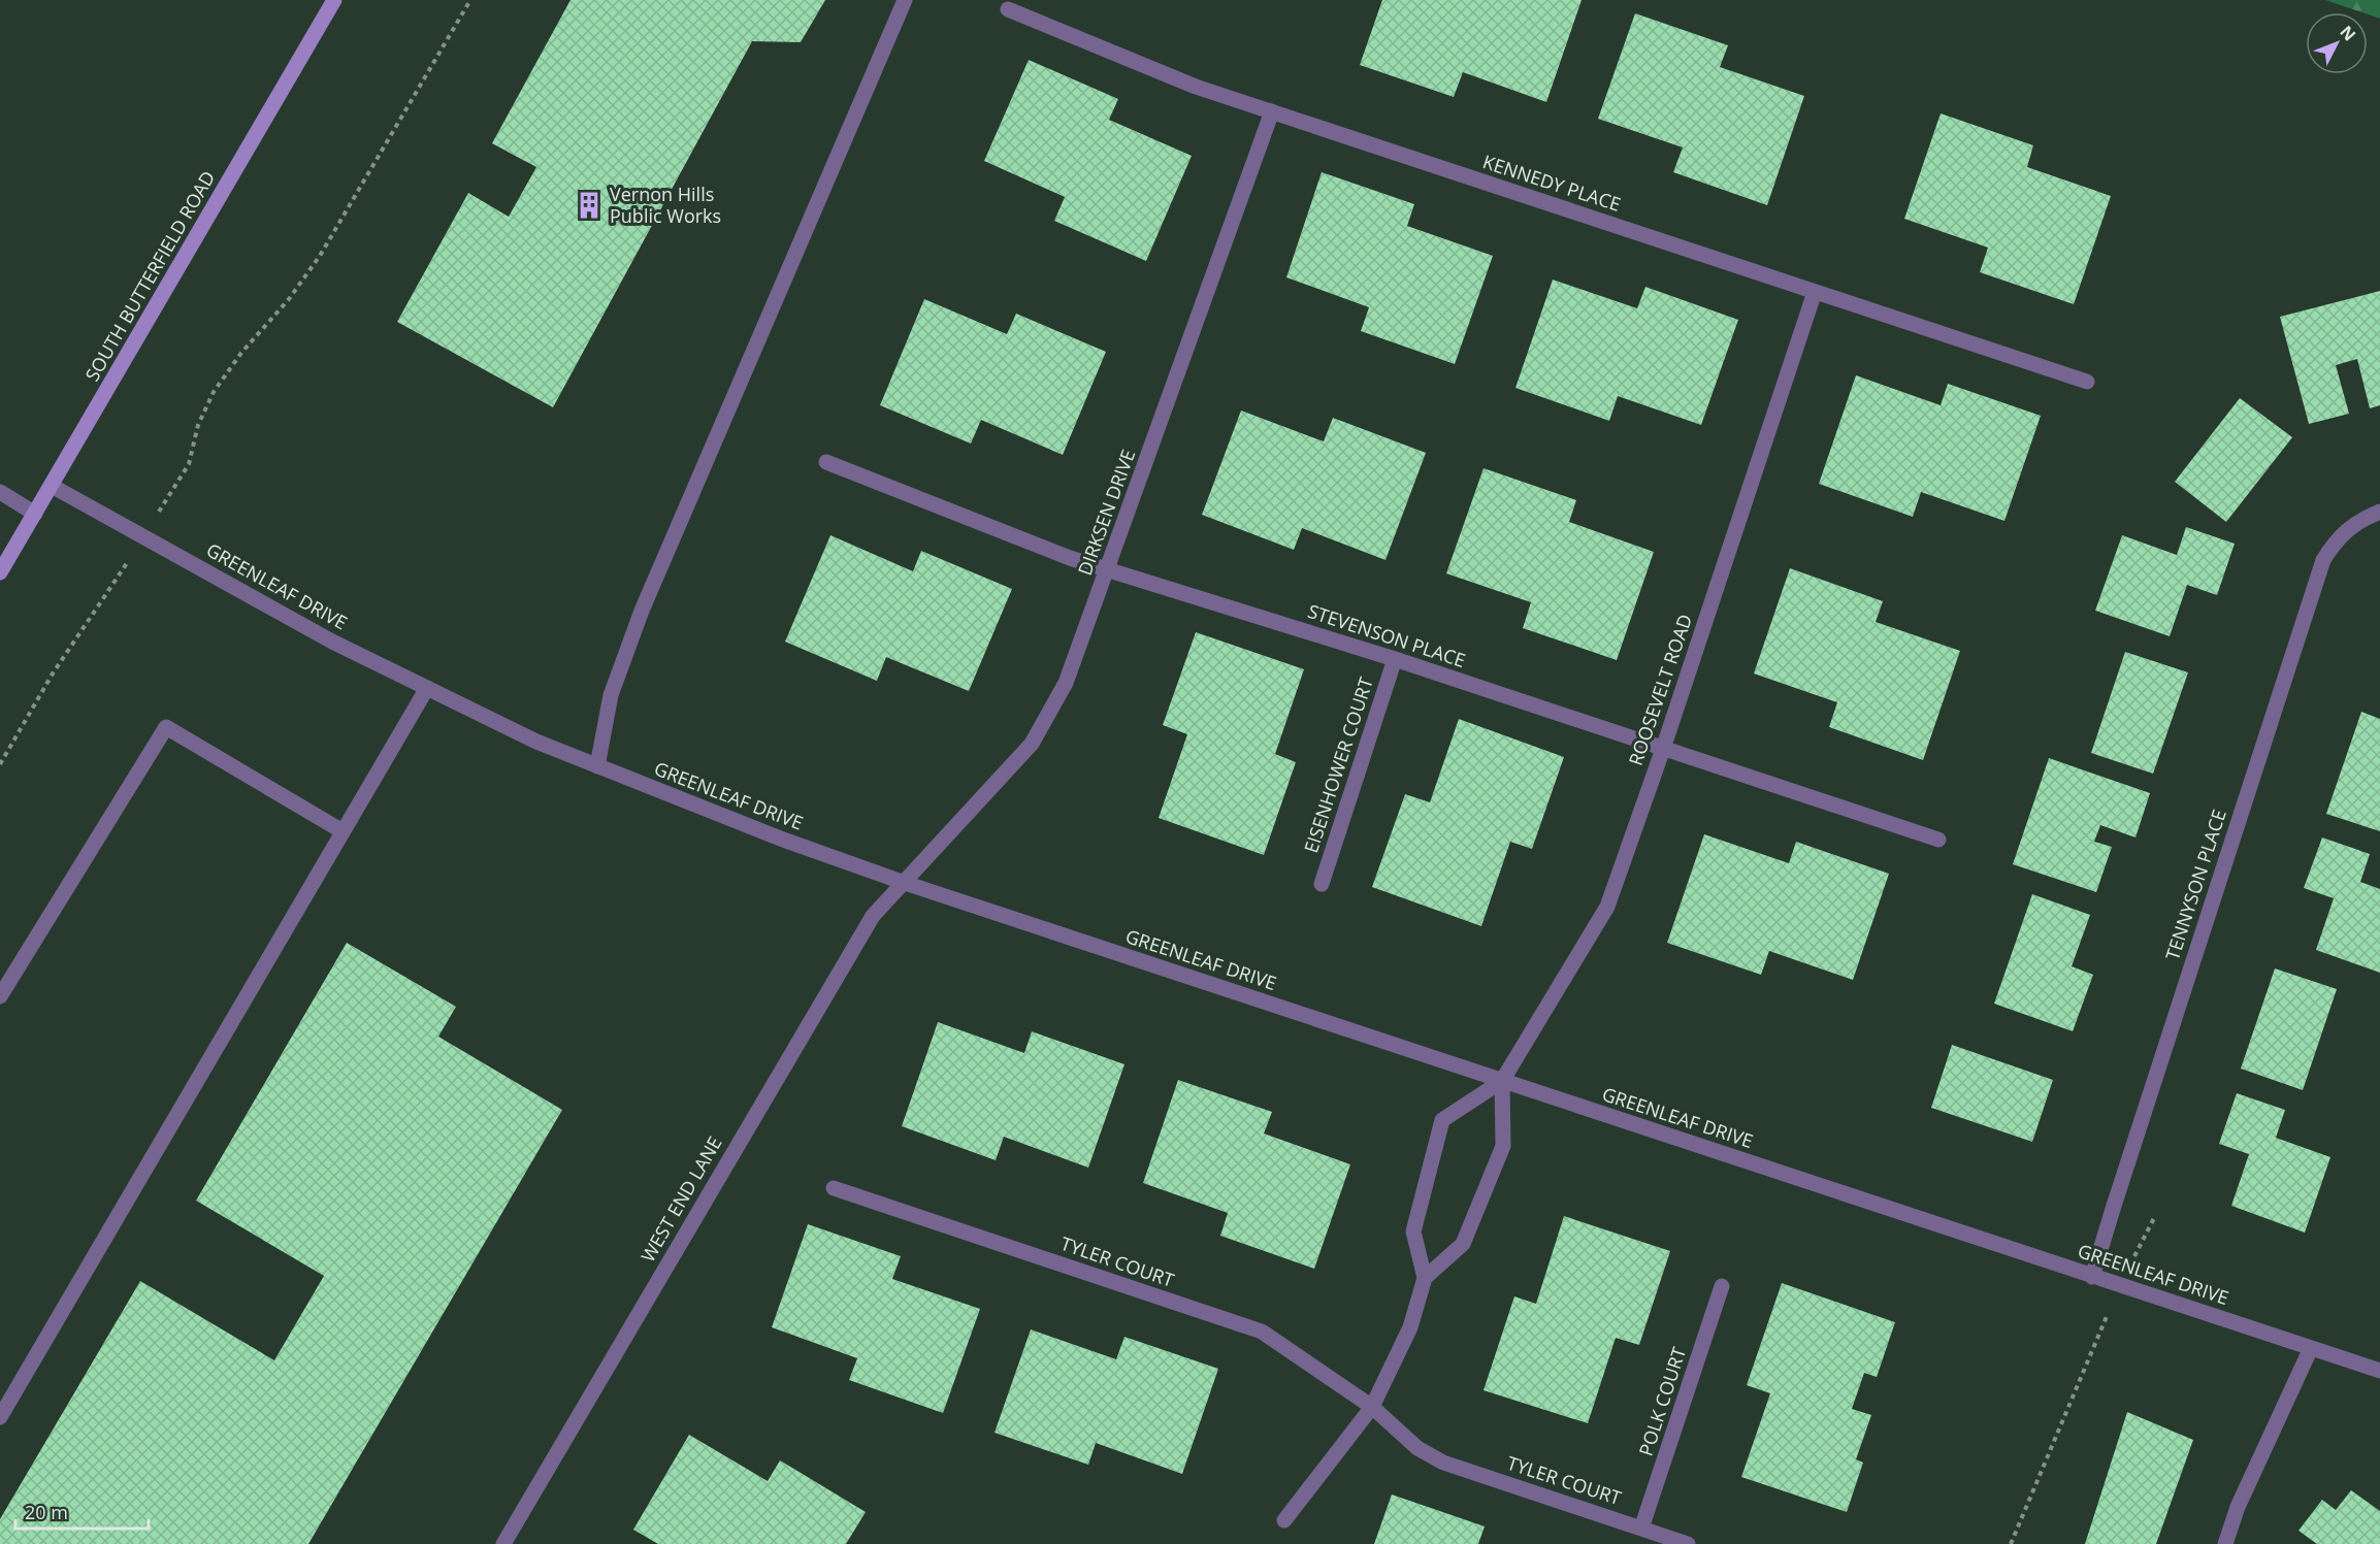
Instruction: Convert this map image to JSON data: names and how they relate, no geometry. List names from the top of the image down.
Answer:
{
  "streets": {
    "main road": ["SOUTH BUTTERFIELD ROAD"],
    "street": [
      "KENNEDY PLACE",
      "DIRKSEN DRIVE",
      "GREENLEAF DRIVE",
      "STEVENSON PLACE",
      "ROOSEVELT ROAD",
      "EISENHOWER COURT",
      "TENNYSON PLACE",
      "WEST END LANE",
      "TYLER COURT",
      "POLK COURT"
    ]
  },
  "crossings": [
    ["KENNEDY PLACE", "DIRKSEN DRIVE"],
    ["KENNEDY PLACE", "ROOSEVELT ROAD"],
    ["SOUTH BUTTERFIELD ROAD", "GREENLEAF DRIVE"],
    ["DIRKSEN DRIVE", "GREENLEAF DRIVE"],
    ["DIRKSEN DRIVE", "STEVENSON PLACE"],
    ["DIRKSEN DRIVE", "WEST END LANE"],
    ["GREENLEAF DRIVE", "ROOSEVELT ROAD"],
    ["GREENLEAF DRIVE", "TENNYSON PLACE"],
    ["GREENLEAF DRIVE", "WEST END LANE"],
    ["STEVENSON PLACE", "ROOSEVELT ROAD"],
    ["STEVENSON PLACE", "EISENHOWER COURT"],
    ["TYLER COURT", "POLK COURT"]
  ],
  "places": {
    "building": ["Vernon Hills Public Works"]
  },
  "scale_bar": "20 m",
  "north": "top right"
}
